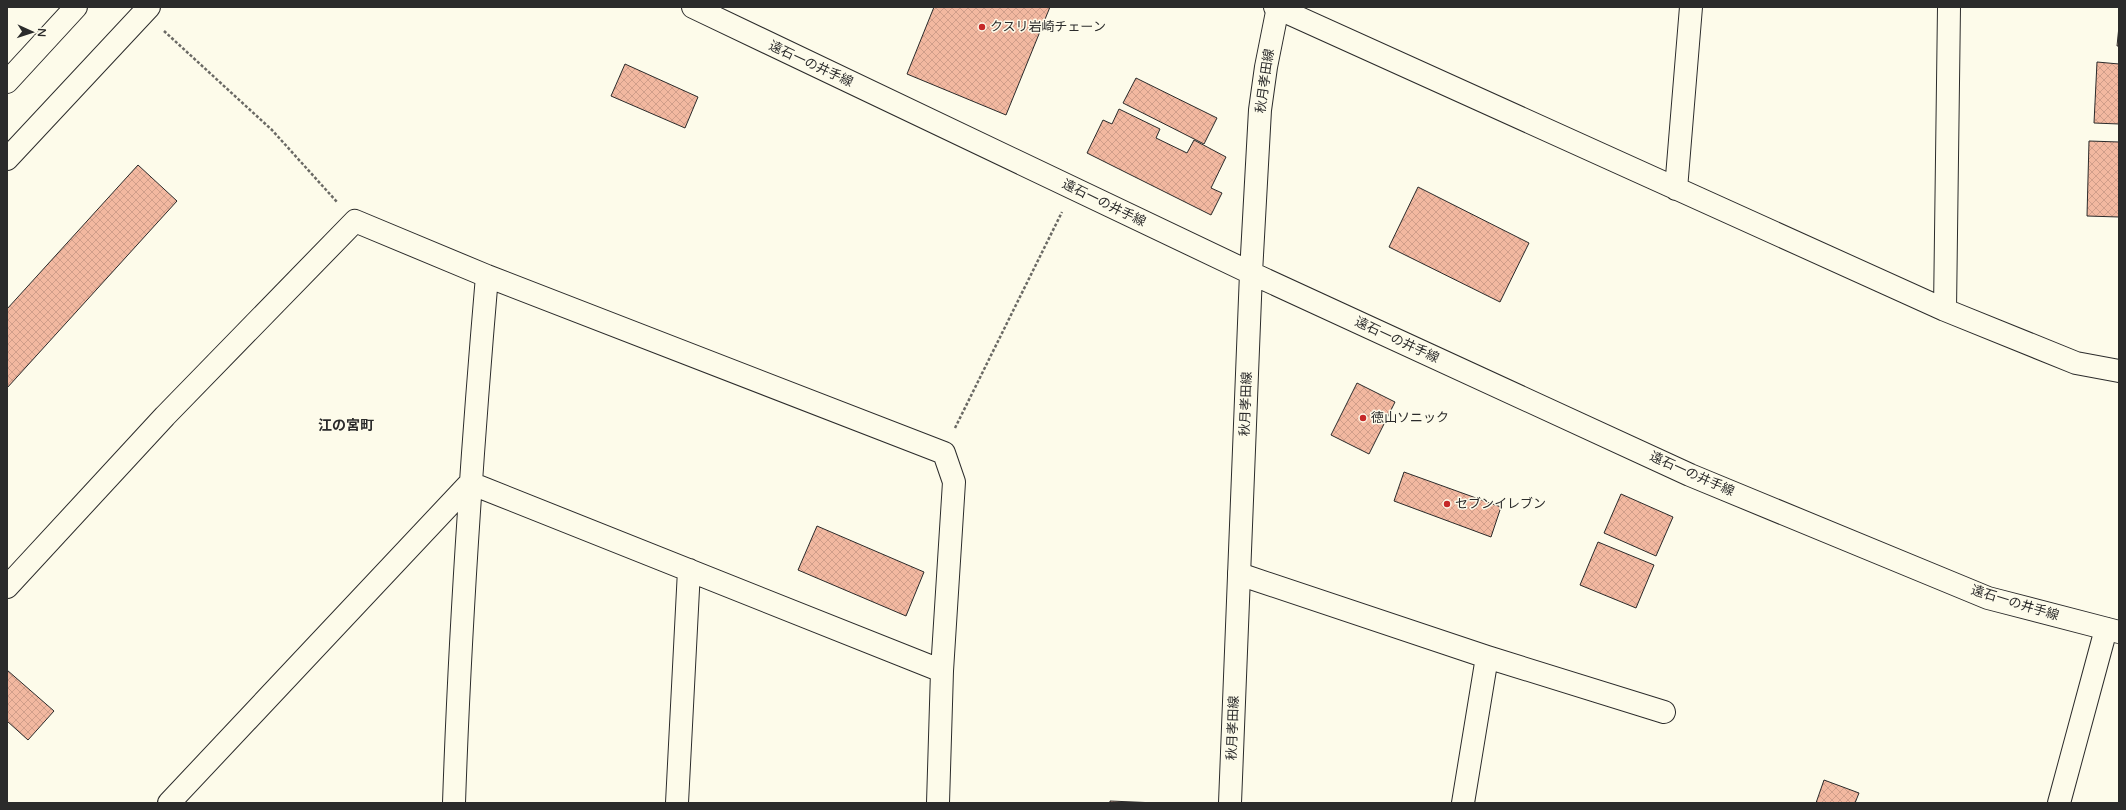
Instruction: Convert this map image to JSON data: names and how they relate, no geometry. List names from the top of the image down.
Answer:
{
  "streets": {
    "main road": ["遠石一の井手線", "秋月孝田線"]
  },
  "crossings": [
    ["遠石一の井手線", "秋月孝田線"]
  ],
  "districts": ["江の宮町"],
  "places": ["クスリ岩崎チェーン", "徳山ソニック", "セブンイレブン"],
  "north": "right"
}
